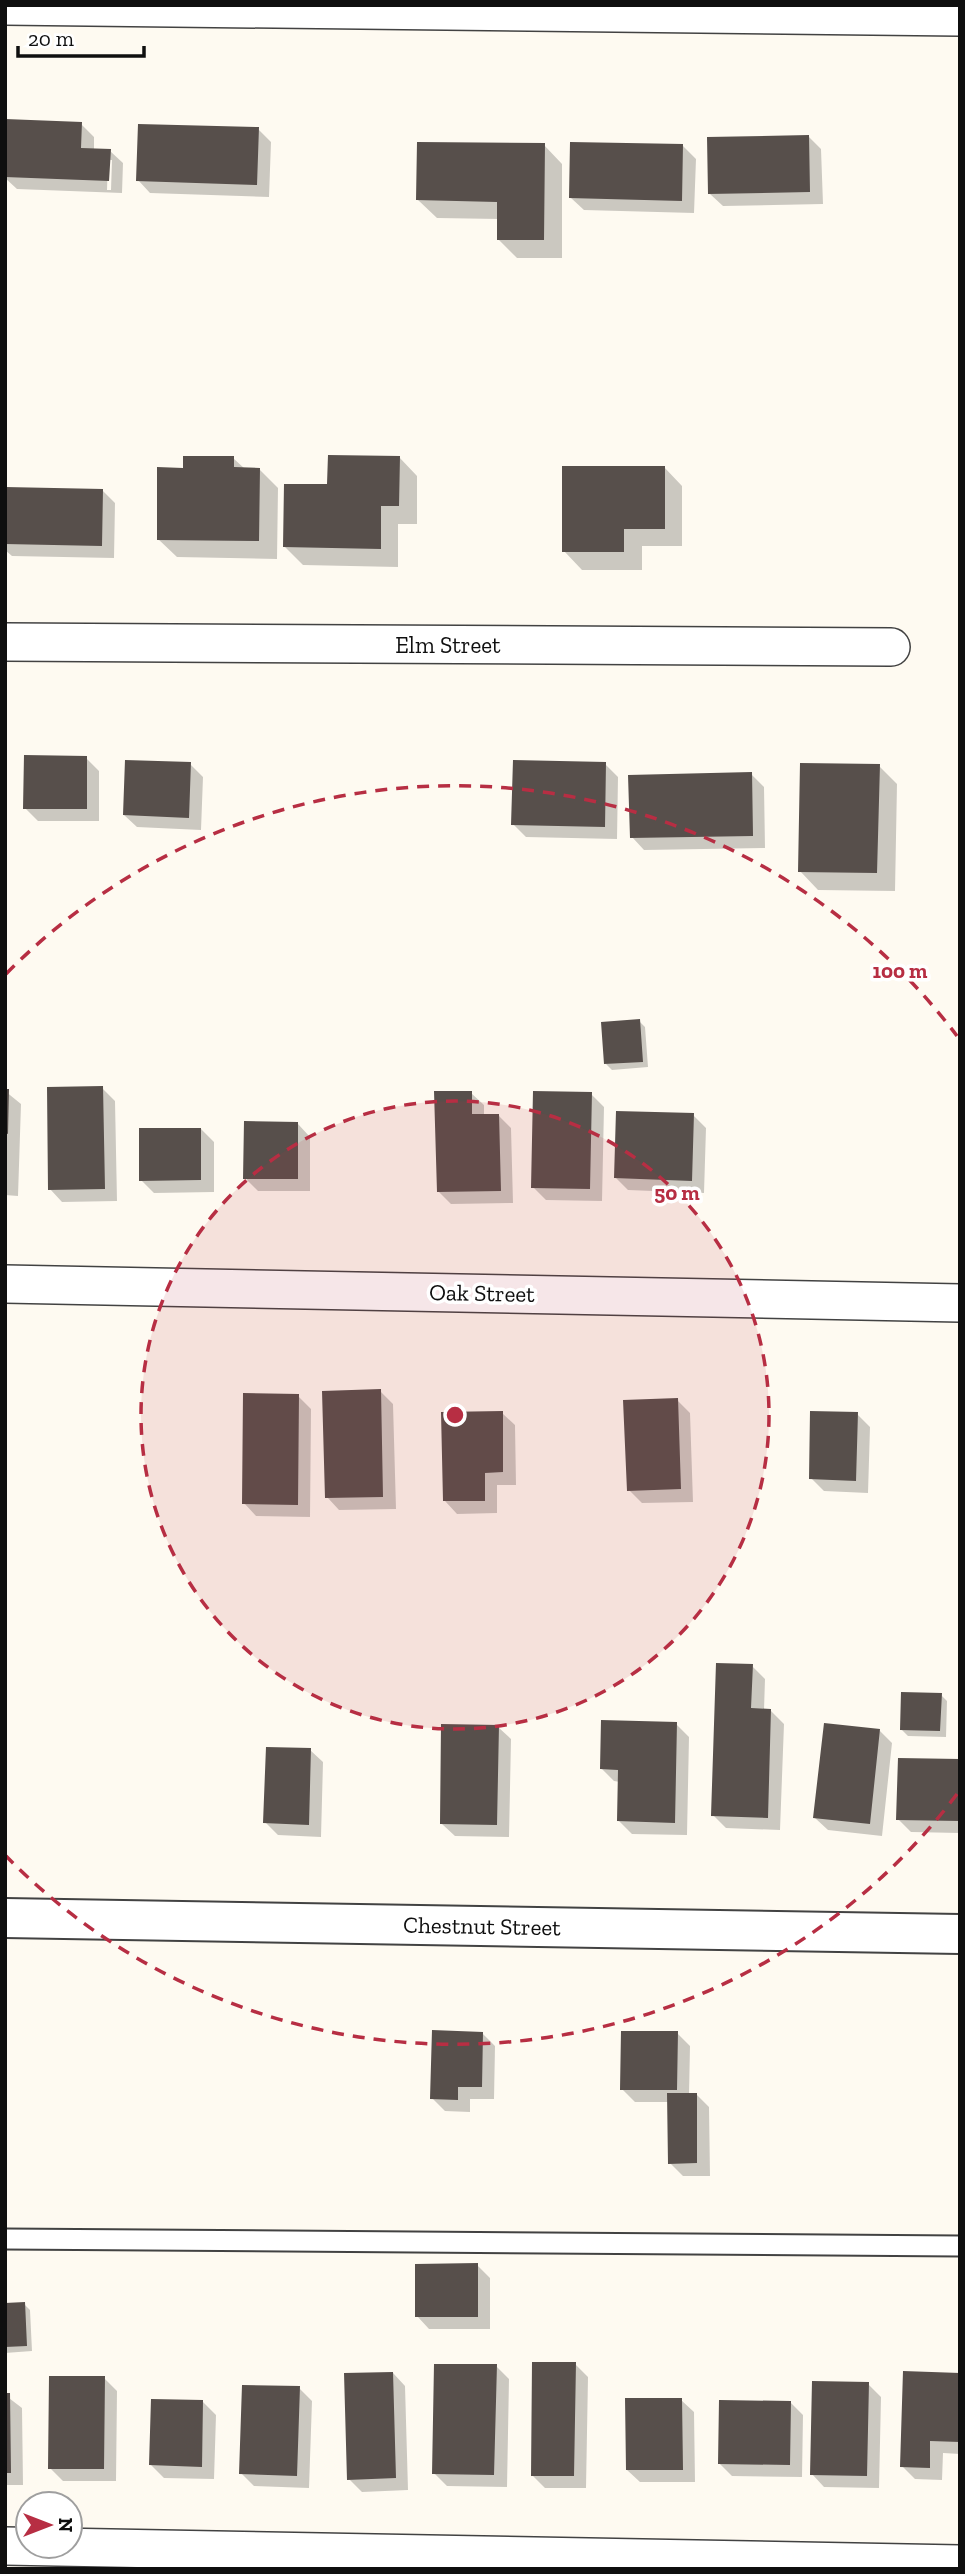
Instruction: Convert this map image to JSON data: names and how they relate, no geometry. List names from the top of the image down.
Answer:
{
  "streets": {
    "street": ["Elm Street", "Oak Street", "Chestnut Street"]
  },
  "scale_bar": "20 m",
  "north": "right",
  "rings": ["100 m", "50 m"]
}
